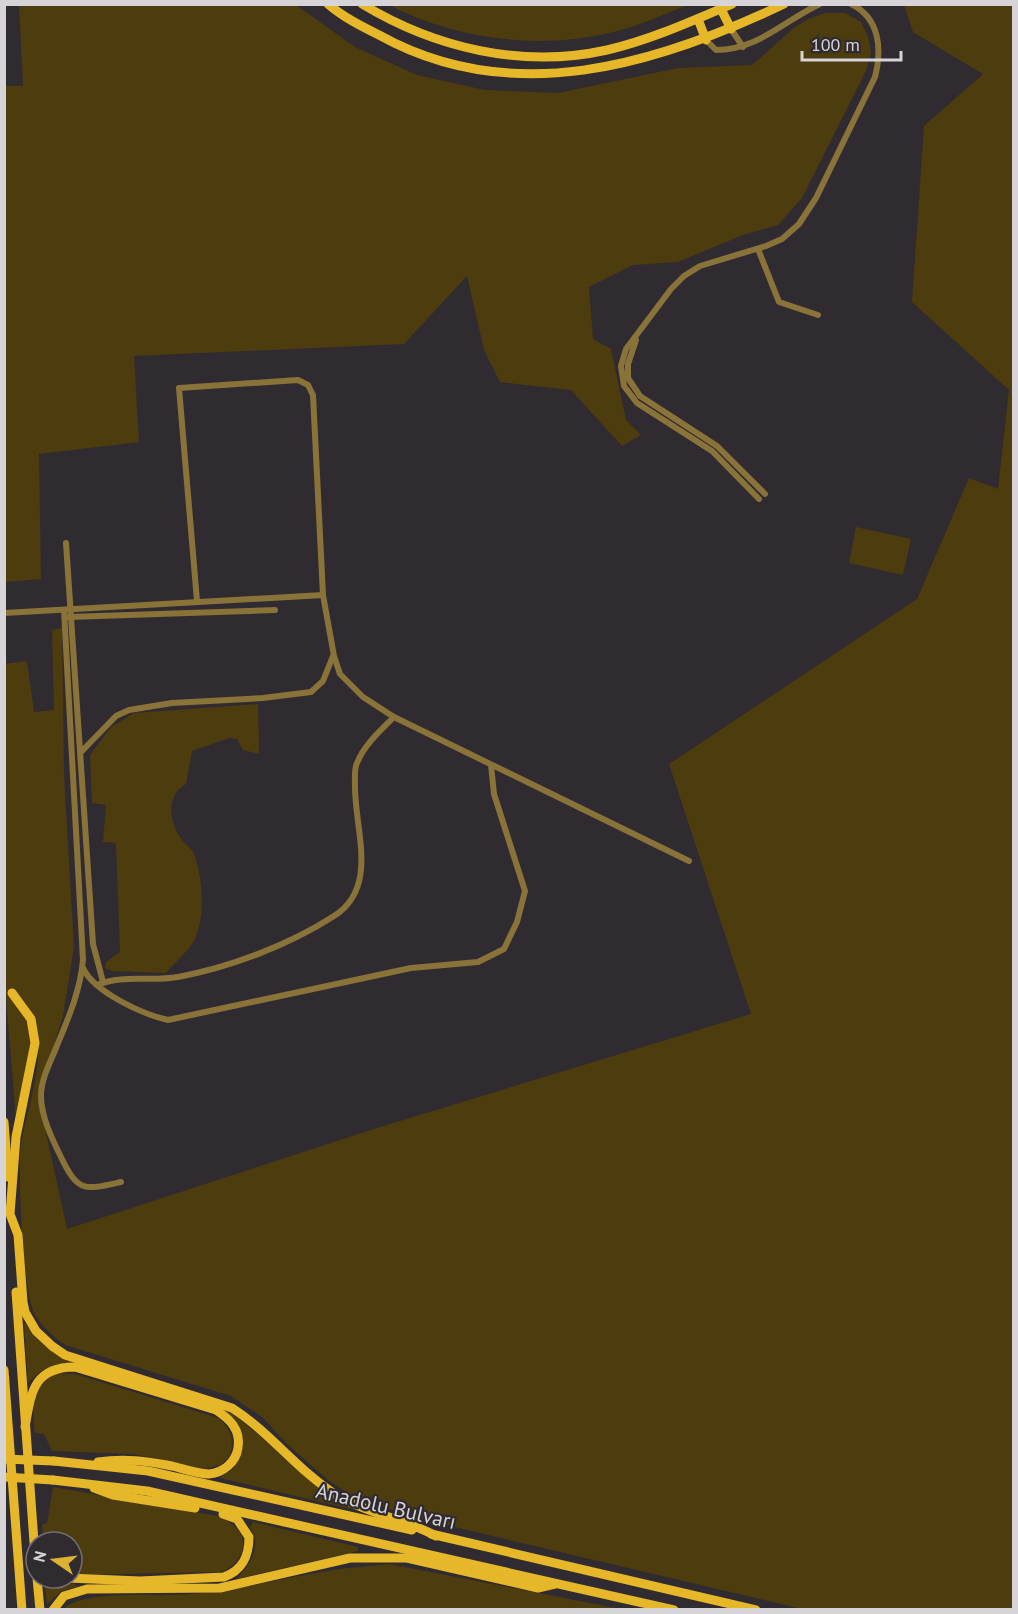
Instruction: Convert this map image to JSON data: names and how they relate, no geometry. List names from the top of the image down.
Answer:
{
  "streets": {
    "main road": ["Anadolu Bulvarı"]
  },
  "scale_bar": "100 m",
  "north": "left"
}
